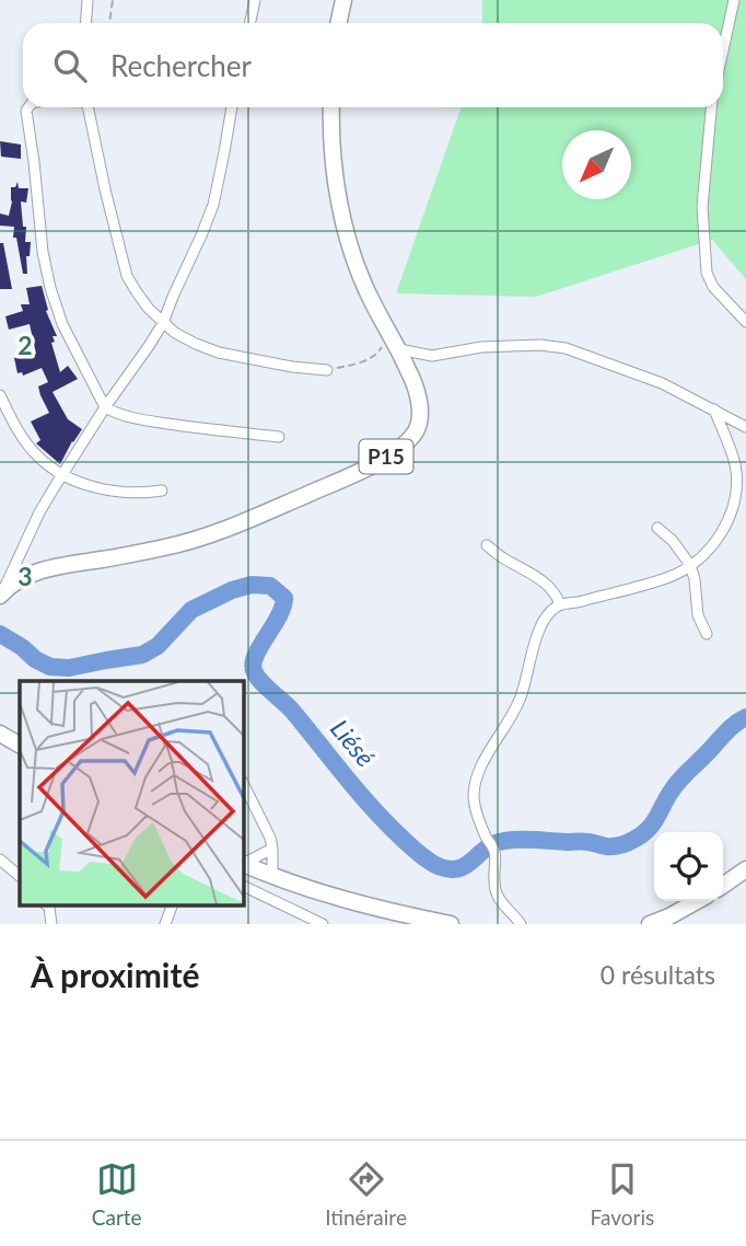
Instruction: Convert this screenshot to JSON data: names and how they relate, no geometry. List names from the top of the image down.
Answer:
{
  "streets": {
    "main road": ["P15"]
  },
  "water": ["Liésé"],
  "north": "bottom left",
  "page": {
    "search": "Rechercher",
    "heading": ["À proximité", "0 résultats"],
    "nav": ["Carte", "Itinéraire", "Favoris"]
  },
  "grid": {
    "rows": ["2", "3"]
  }
}
